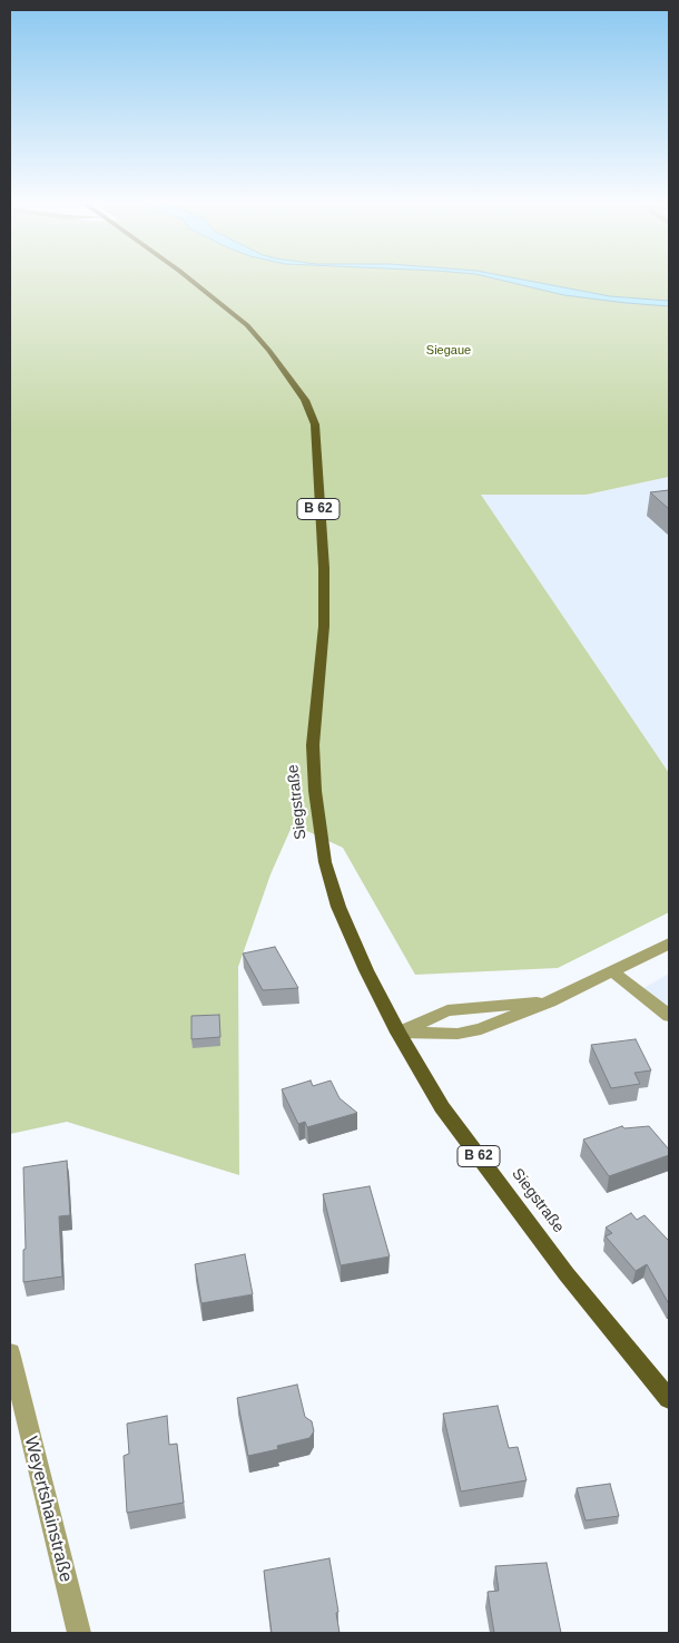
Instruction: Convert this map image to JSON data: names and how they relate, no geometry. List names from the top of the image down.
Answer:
{
  "streets": {
    "main road": ["B 62", "Siegstraße"],
    "street": ["Weyertshainstraße"]
  },
  "parks": ["Siegaue"]
}
